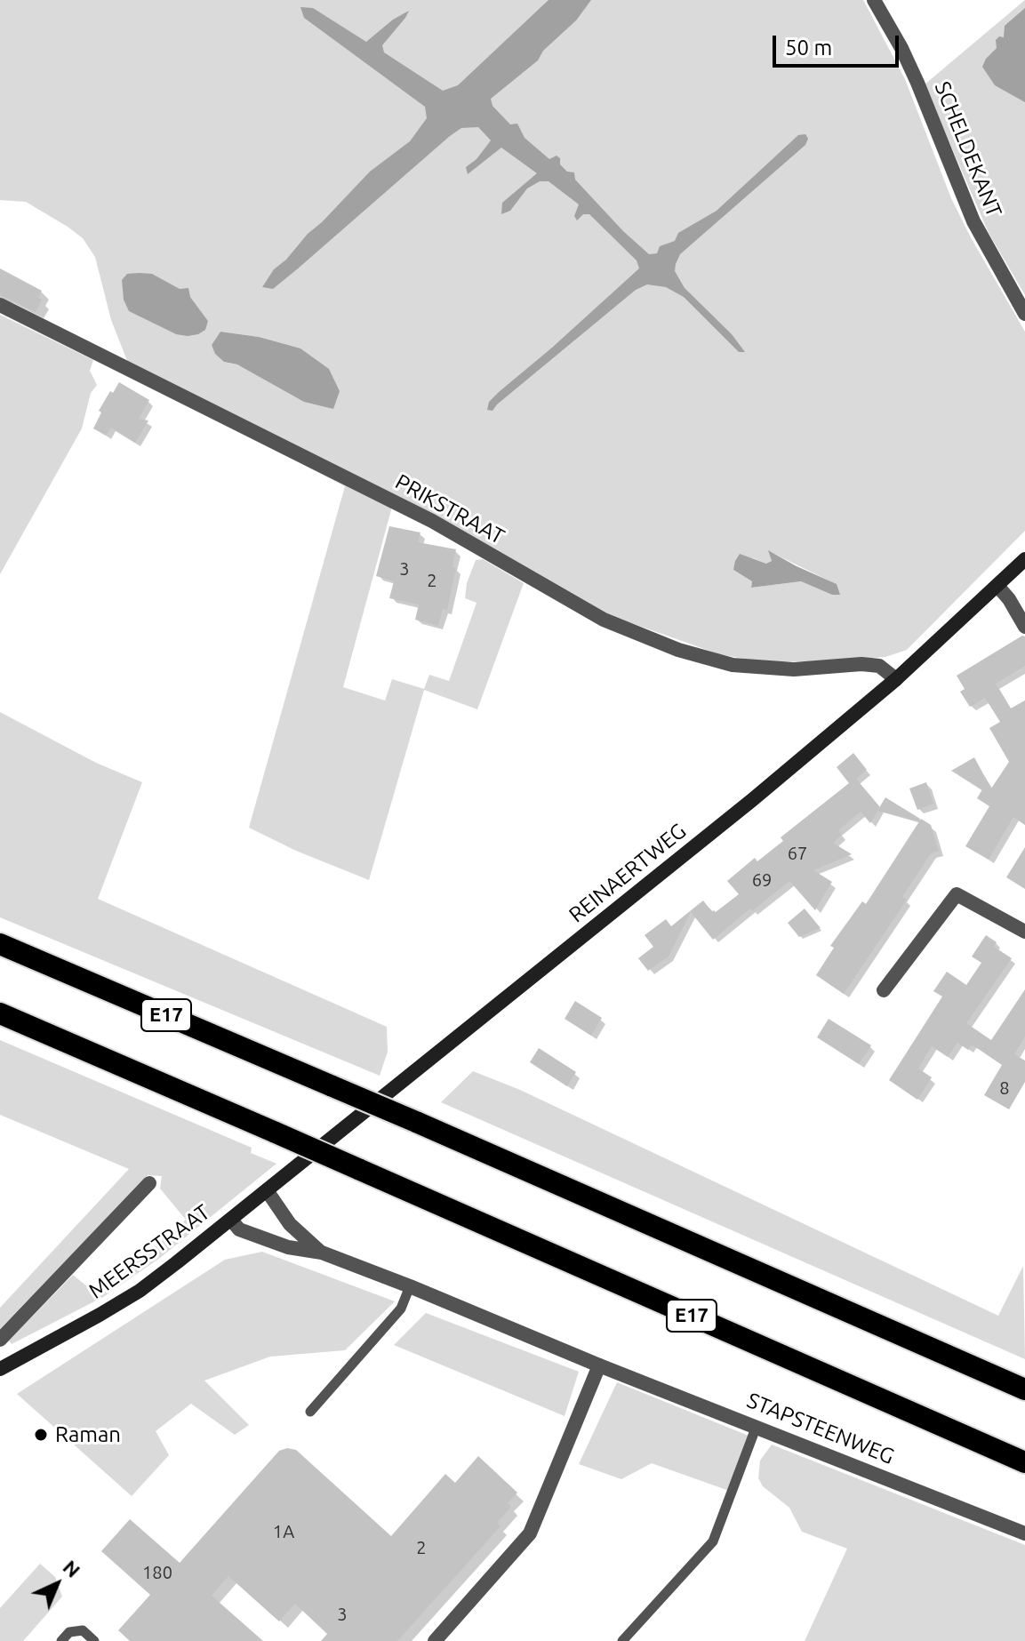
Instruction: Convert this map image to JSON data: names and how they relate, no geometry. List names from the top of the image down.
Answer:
{
  "streets": {
    "highway": ["E17"],
    "main road": ["REINAERTWEG", "MEERSSTRAAT"],
    "street": ["SCHELDEKANT", "PRIKSTRAAT", "STAPSTEENWEG"]
  },
  "crossings": [
    ["PRIKSTRAAT", "REINAERTWEG"],
    ["REINAERTWEG", "MEERSSTRAAT"],
    ["REINAERTWEG", "STAPSTEENWEG"],
    ["MEERSSTRAAT", "STAPSTEENWEG"]
  ],
  "places": ["Raman"],
  "house_numbers": [
    "3",
    "2",
    "67",
    "69",
    "8",
    "1A",
    "2",
    "180",
    "3"
  ],
  "scale_bar": "50 m",
  "north": "top right"
}
